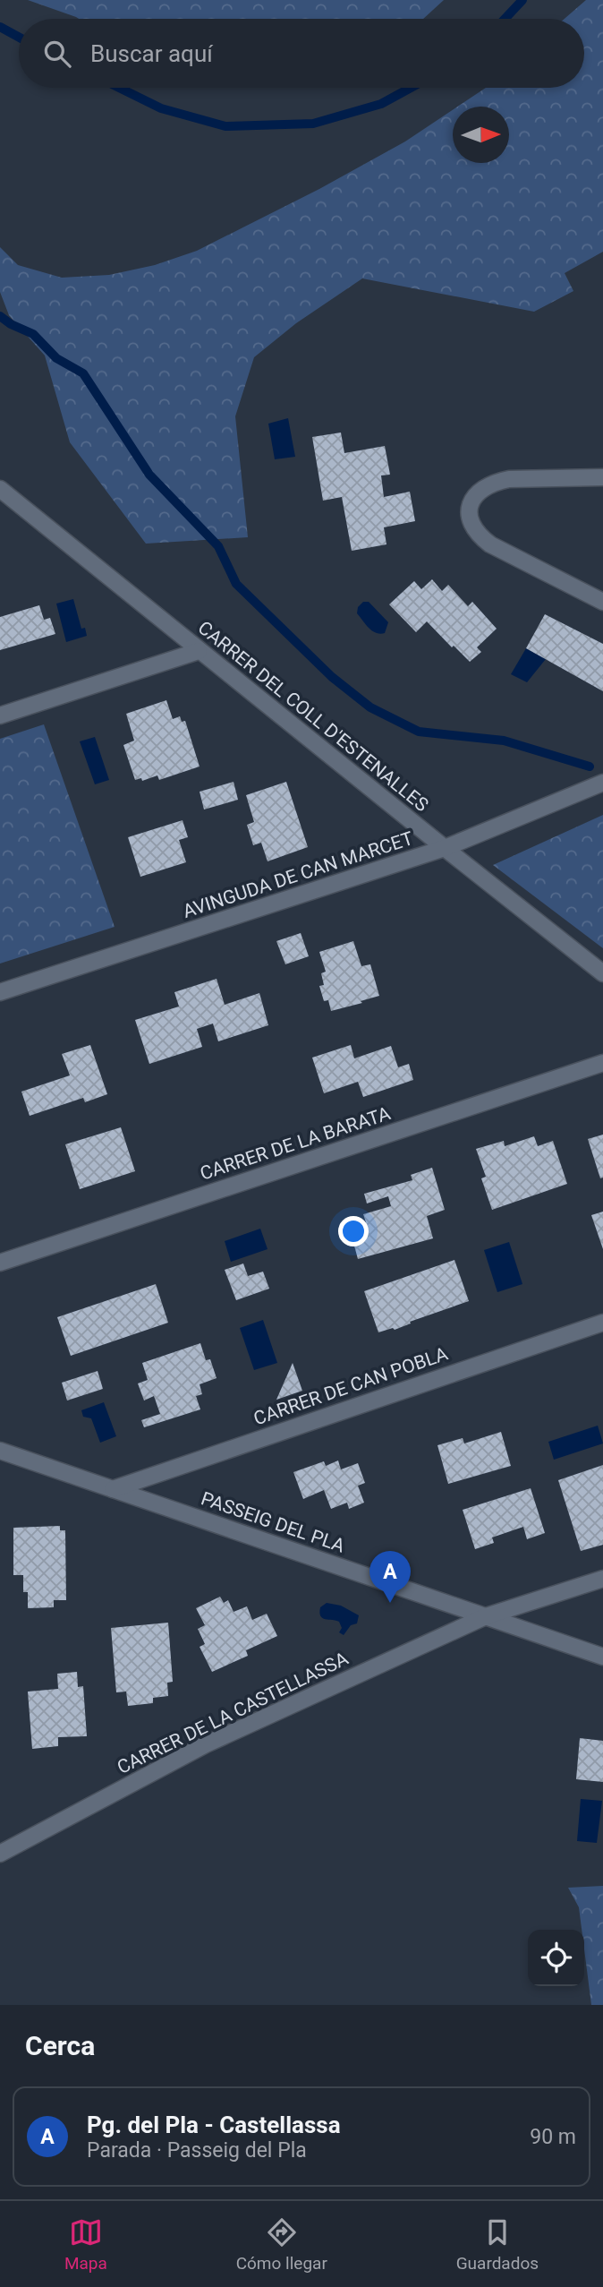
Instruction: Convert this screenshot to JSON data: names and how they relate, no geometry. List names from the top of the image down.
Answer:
{
  "streets": {
    "street": [
      "CARRER DEL COLL D'ESTENALLES",
      "AVINGUDA DE CAN MARCET",
      "CARRER DE LA BARATA",
      "CARRER DE CAN POBLA",
      "PASSEIG DEL PLA",
      "CARRER DE LA CASTELLASSA"
    ]
  },
  "crossings": [
    ["CARRER DEL COLL D'ESTENALLES", "AVINGUDA DE CAN MARCET"],
    ["CARRER DE CAN POBLA", "PASSEIG DEL PLA"],
    ["PASSEIG DEL PLA", "CARRER DE LA CASTELLASSA"]
  ],
  "north": "right",
  "page": {
    "search": "Buscar aquí",
    "pins": "A",
    "heading": "Cerca",
    "list": [
      {
        "mark": "A",
        "name": "Pg. del Pla - Castellassa",
        "note": "Parada · Passeig del Pla",
        "value": "90 m"
      }
    ],
    "nav": ["Mapa", "Cómo llegar", "Guardados"]
  }
}
